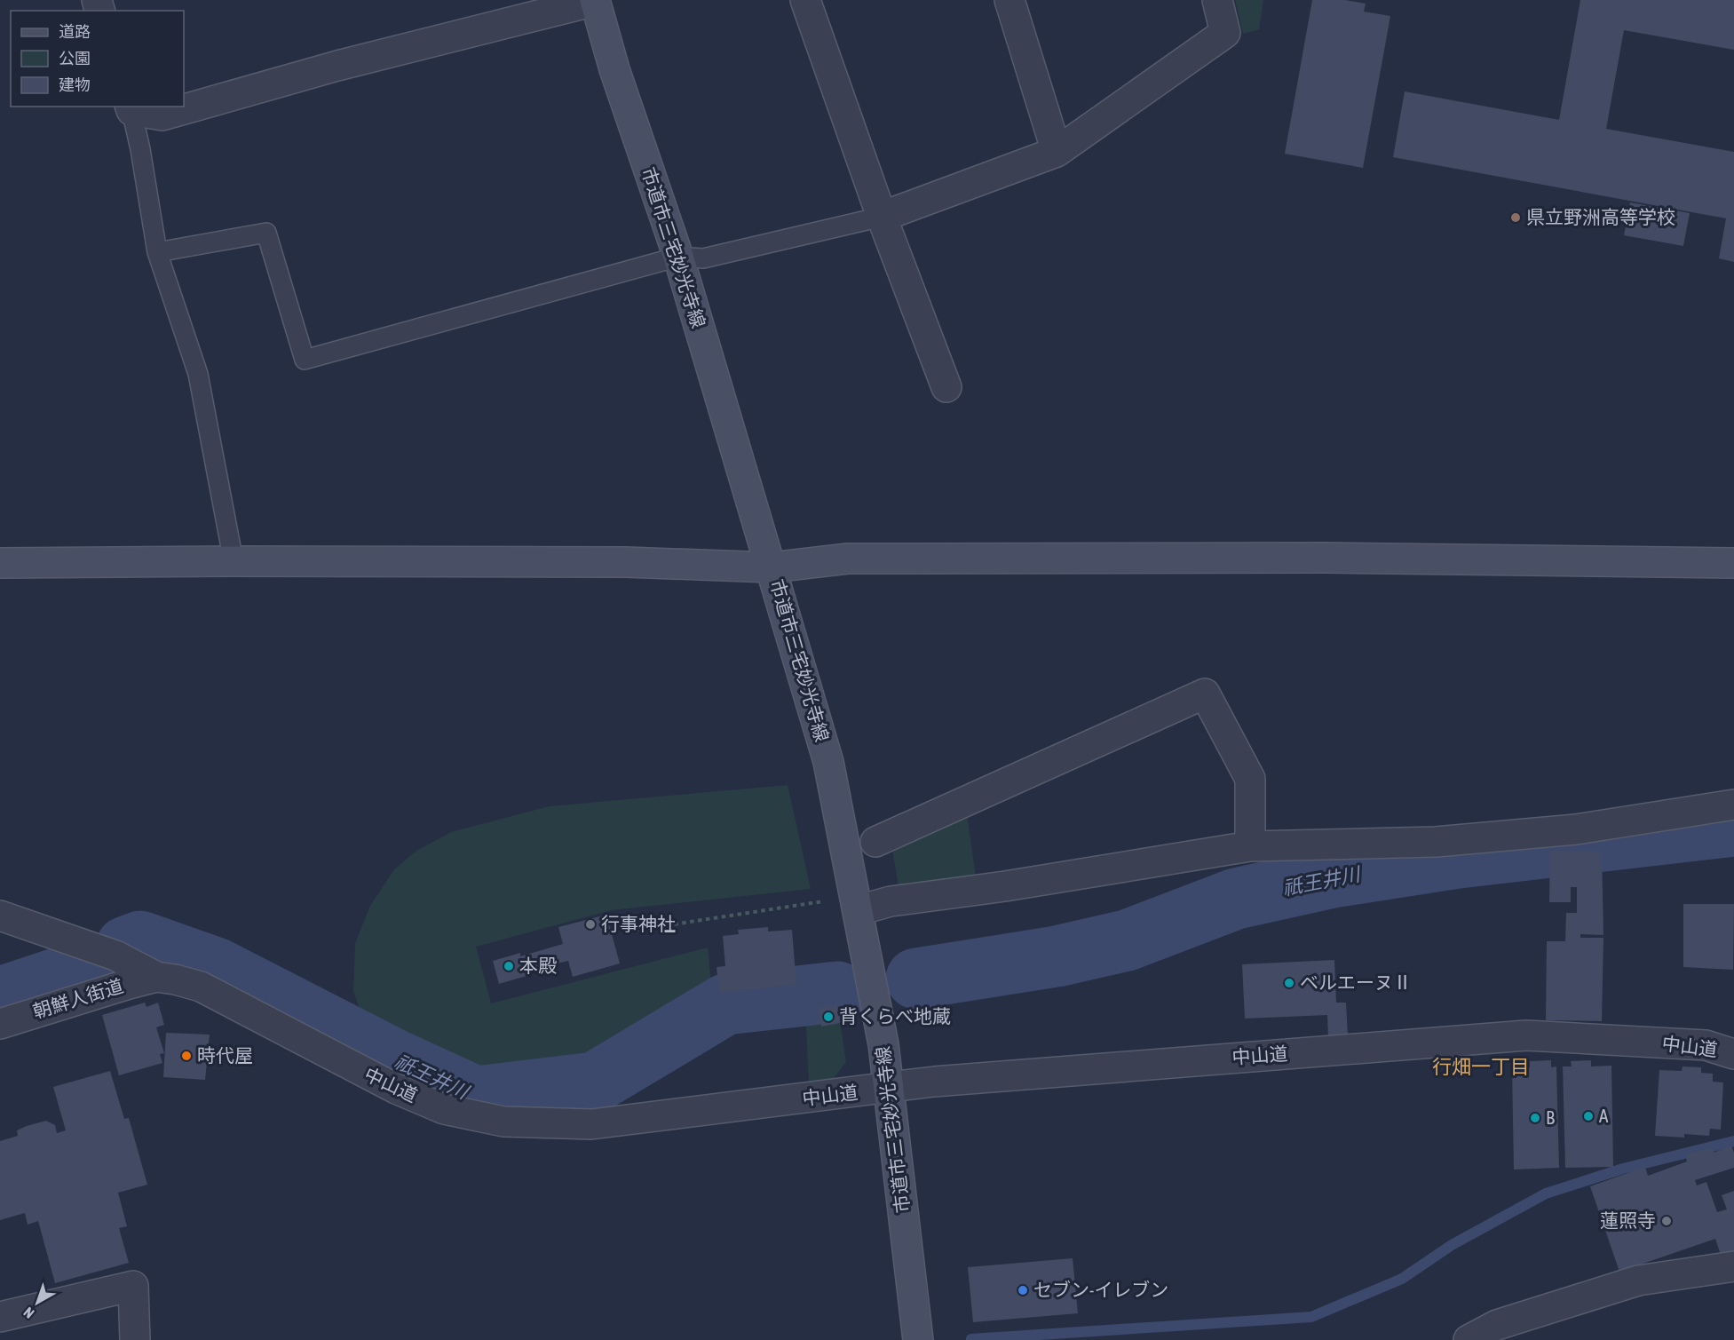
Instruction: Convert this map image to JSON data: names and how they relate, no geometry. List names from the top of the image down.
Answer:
{
  "streets": {
    "street": ["市道市三宅妙光寺線", "朝鮮人街道", "中山道"]
  },
  "crossings": [
    ["市道市三宅妙光寺線", "中山道"],
    ["朝鮮人街道", "中山道"]
  ],
  "districts": ["行畑一丁目"],
  "water": ["祇王井川"],
  "places": [
    "県立野洲高等学校",
    "行事神社",
    "本殿",
    "ベルエーヌⅡ",
    "背くらべ地蔵",
    "時代屋",
    "A",
    "B",
    "蓮照寺",
    "セブン-イレブン"
  ],
  "legend": ["道路", "公園", "建物"],
  "north": "bottom left"
}
